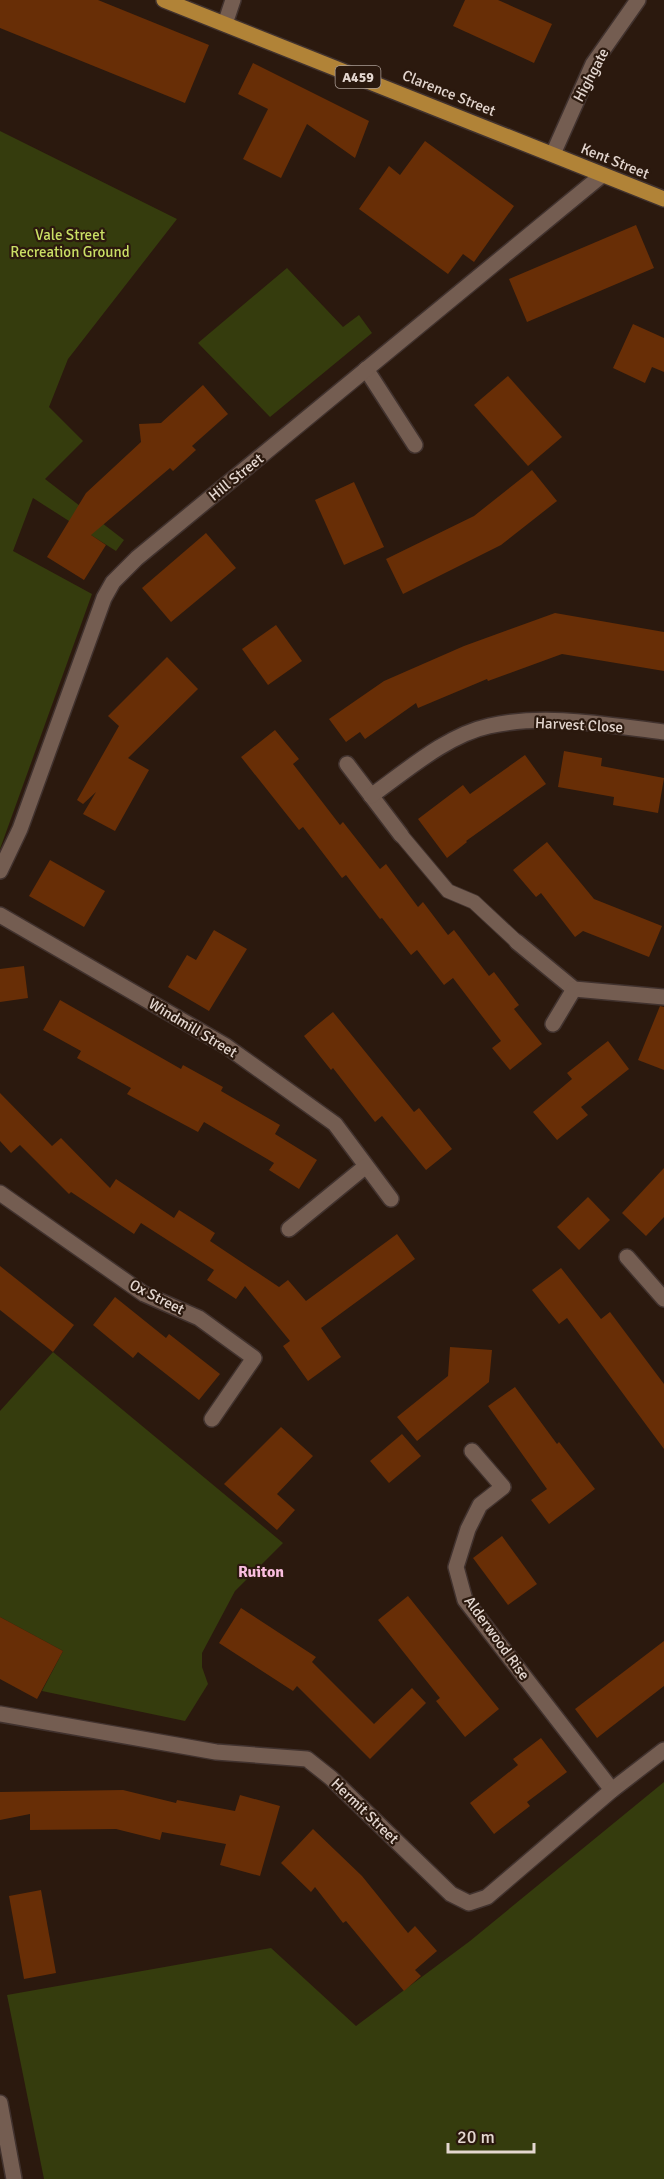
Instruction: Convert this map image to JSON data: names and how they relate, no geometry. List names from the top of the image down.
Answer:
{
  "streets": {
    "main road": ["A459", "Clarence Street", "Kent Street"],
    "street": [
      "Highgate",
      "Hill Street",
      "Harvest Close",
      "Windmill Street",
      "Ox Street",
      "Alderwood Rise",
      "Hermit Street"
    ]
  },
  "crossings": [
    ["Highgate", "Clarence Street"],
    ["Highgate", "Kent Street"],
    ["Clarence Street", "Kent Street"],
    ["Kent Street", "Hill Street"],
    ["Alderwood Rise", "Hermit Street"]
  ],
  "districts": ["Ruiton"],
  "parks": ["Vale Street Recreation Ground"],
  "scale_bar": "20 m"
}
